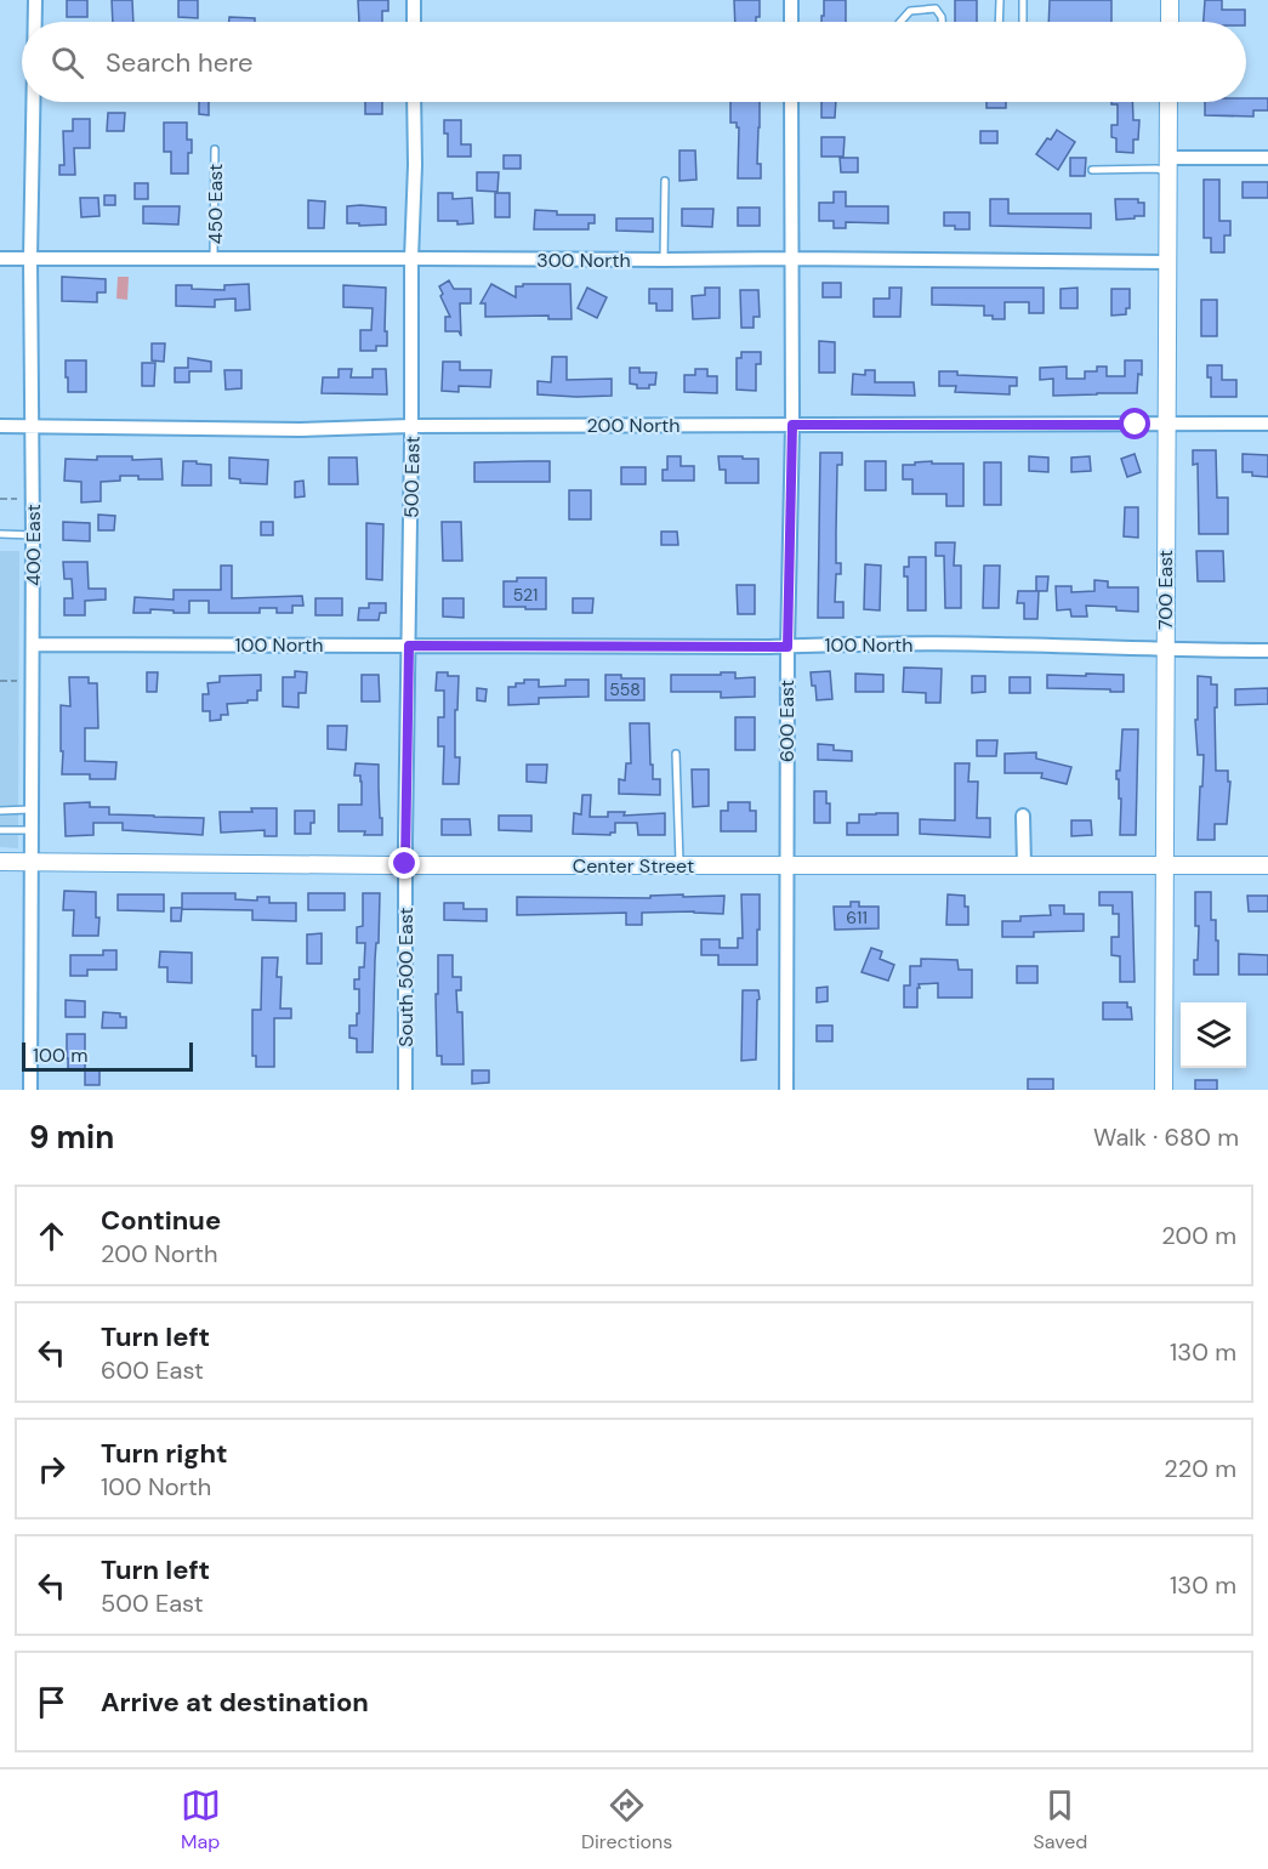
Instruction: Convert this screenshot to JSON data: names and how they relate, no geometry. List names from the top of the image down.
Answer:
{
  "streets": {
    "street": [
      "300 North",
      "200 North",
      "500 East",
      "400 East",
      "700 East",
      "100 North",
      "600 East",
      "Center Street",
      "South 500 East"
    ],
    "lane": ["450 East"]
  },
  "crossings": [
    ["450 East", "300 North"],
    ["300 North", "500 East"],
    ["300 North", "400 East"],
    ["300 North", "700 East"],
    ["300 North", "600 East"],
    ["200 North", "500 East"],
    ["200 North", "400 East"],
    ["200 North", "700 East"],
    ["200 North", "600 East"],
    ["500 East", "100 North"],
    ["500 East", "Center Street"],
    ["500 East", "South 500 East"],
    ["400 East", "100 North"],
    ["400 East", "Center Street"],
    ["700 East", "100 North"],
    ["700 East", "Center Street"],
    ["100 North", "600 East"],
    ["600 East", "Center Street"],
    ["Center Street", "South 500 East"]
  ],
  "house_numbers": ["521", "558", "611"],
  "scale_bar": "100 m",
  "page": {
    "search": "Search here",
    "scale": "100 m",
    "heading": ["9 min", "Walk · 680 m"],
    "list": [
      ["Continue", "200 North", "200 m"],
      ["Turn left", "600 East", "130 m"],
      ["Turn right", "100 North", "220 m"],
      ["Turn left", "500 East", "130 m"],
      "Arrive at destination"
    ],
    "nav": ["Map", "Directions", "Saved"]
  }
}
